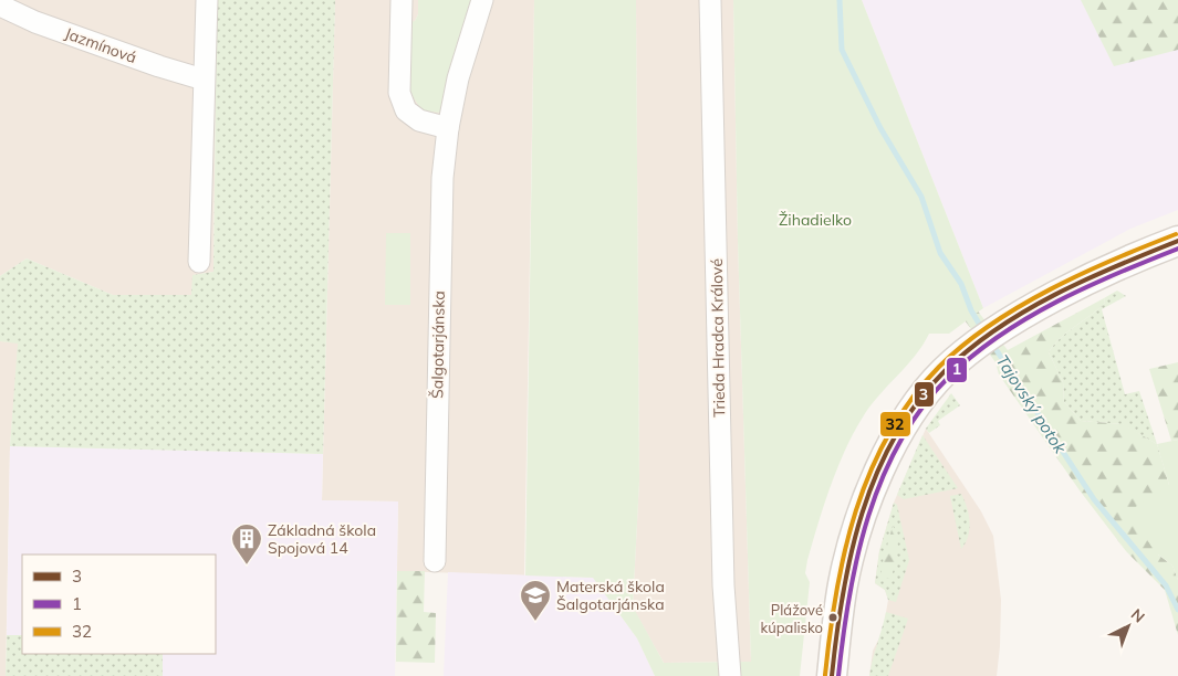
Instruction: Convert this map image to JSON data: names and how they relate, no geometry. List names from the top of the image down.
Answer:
{
  "streets": {
    "street": ["Jazmínová", "Trieda Hradca Králové", "Šalgotarjánska"]
  },
  "water": ["Tajovský potok"],
  "parks": ["Žihadielko"],
  "places": {
    "building": ["Základná škola Spojová 14"],
    "other": ["Plážové kúpalisko"],
    "school or university": ["Materská škola Šalgotarjánska"]
  },
  "lines": ["transit line 32", "transit line 3", "transit line 1"],
  "legend": ["3", "1", "32"],
  "north": "top right"
}
